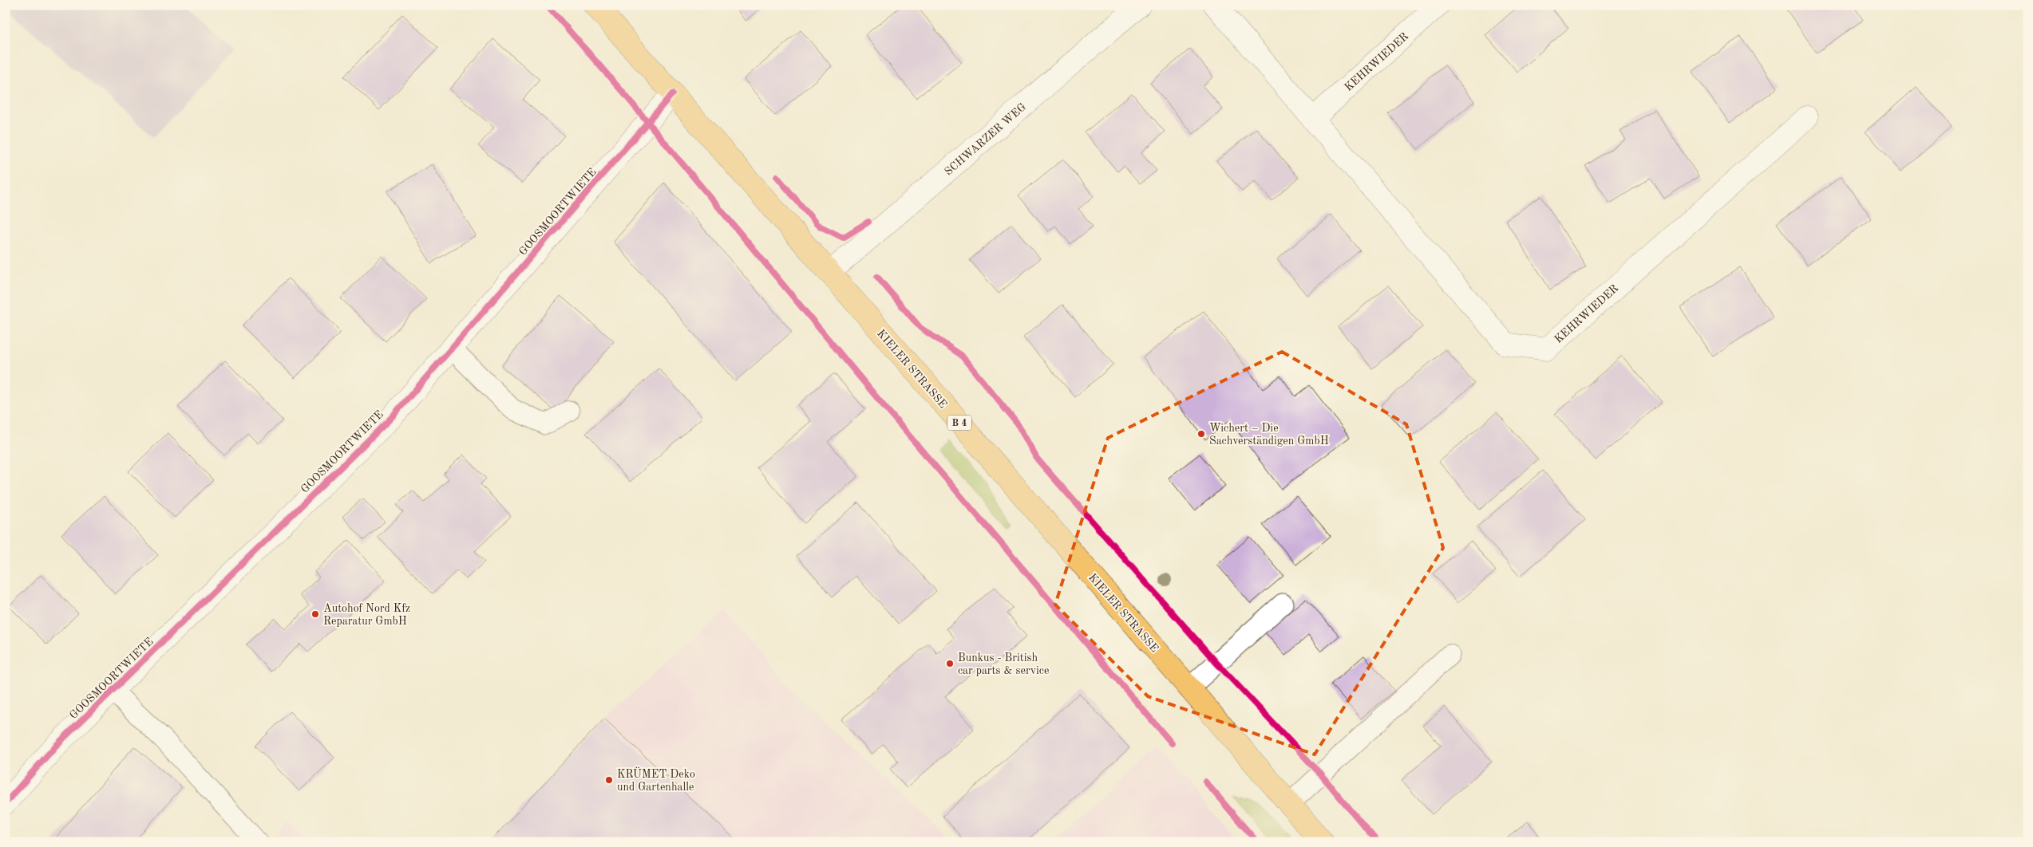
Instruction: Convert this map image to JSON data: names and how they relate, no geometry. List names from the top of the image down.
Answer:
{
  "streets": {
    "main road": ["KIELER STRASSE", "B 4"],
    "street": ["KEHRWIEDER", "SCHWARZER WEG", "GOOSMOORTWIETE"]
  },
  "crossings": [
    ["SCHWARZER WEG", "KIELER STRASSE"],
    ["GOOSMOORTWIETE", "KIELER STRASSE"]
  ],
  "places": [
    "Wichert – Die Sachverständigen GmbH",
    "Autohof Nord Kfz Reparatur GmbH",
    "Bunkus - British car parts & service",
    "KRÜMET Deko und Gartenhalle"
  ]
}
